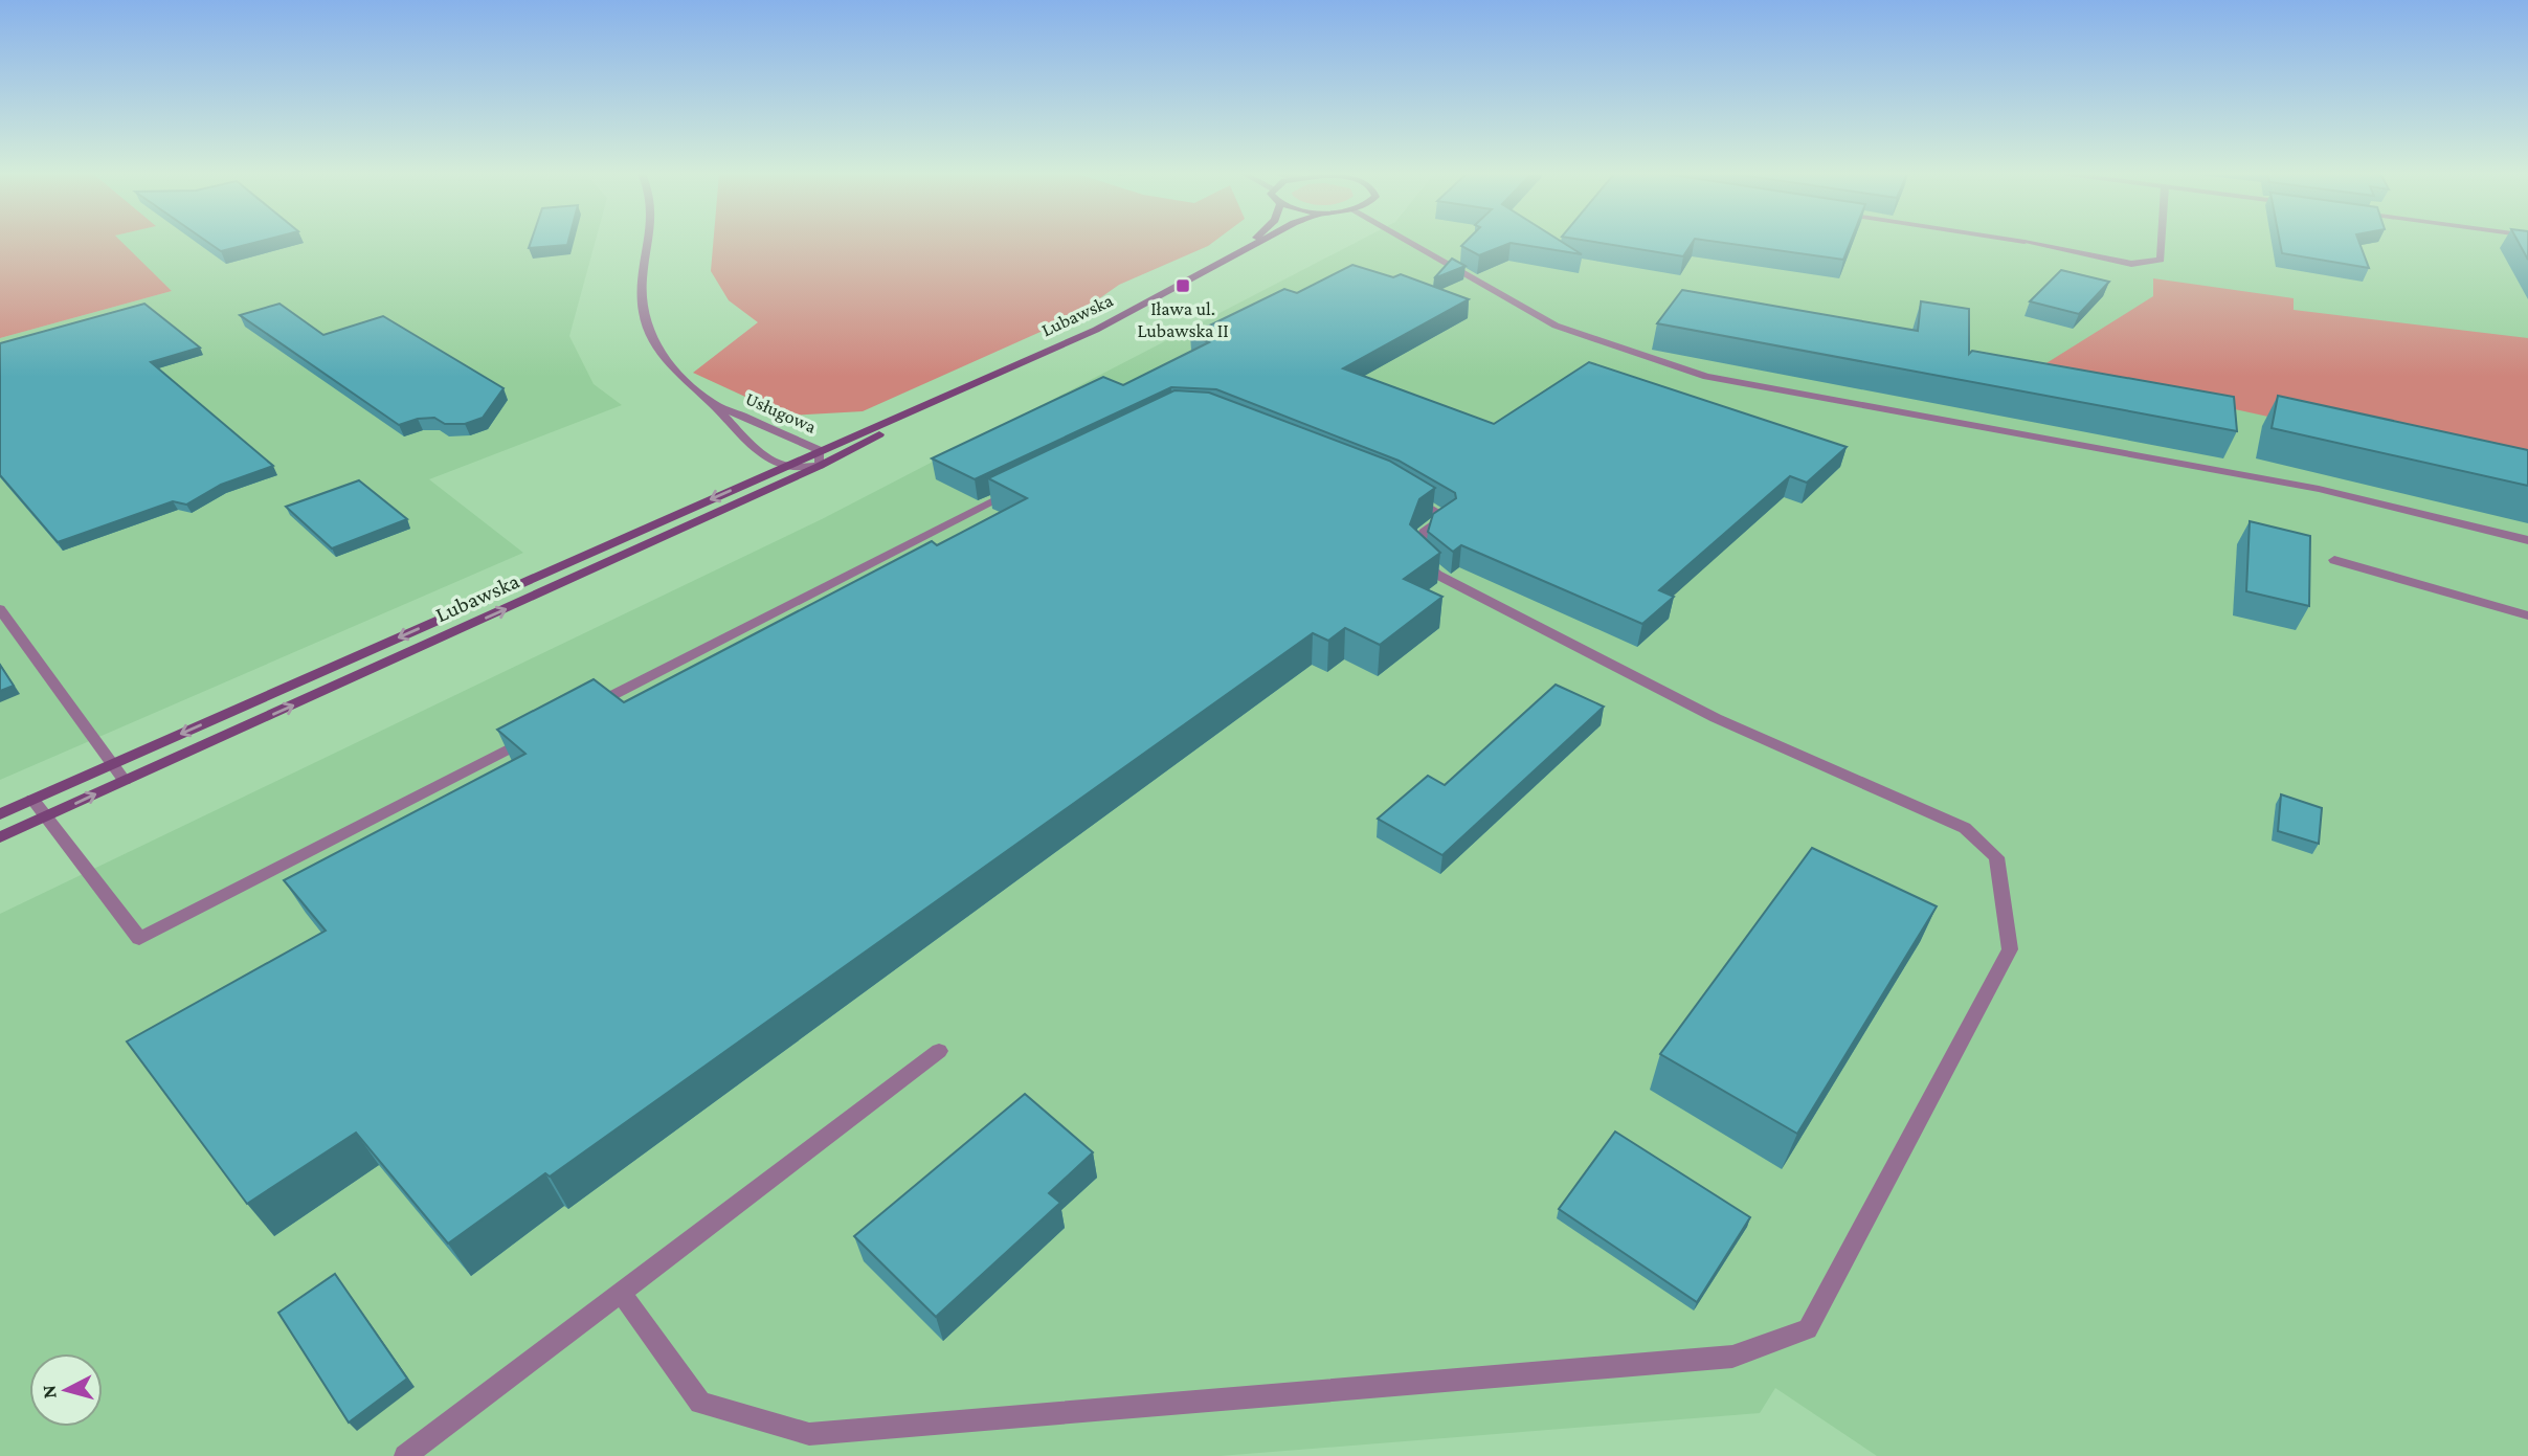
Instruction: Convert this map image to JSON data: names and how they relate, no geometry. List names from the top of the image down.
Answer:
{
  "streets": {
    "main road": ["Lubawska"],
    "street": ["Usługowa"]
  },
  "crossings": [
    ["Lubawska", "Usługowa"]
  ],
  "places": {
    "transit": ["Iława ul. Lubawska II"]
  },
  "north": "left"
}
